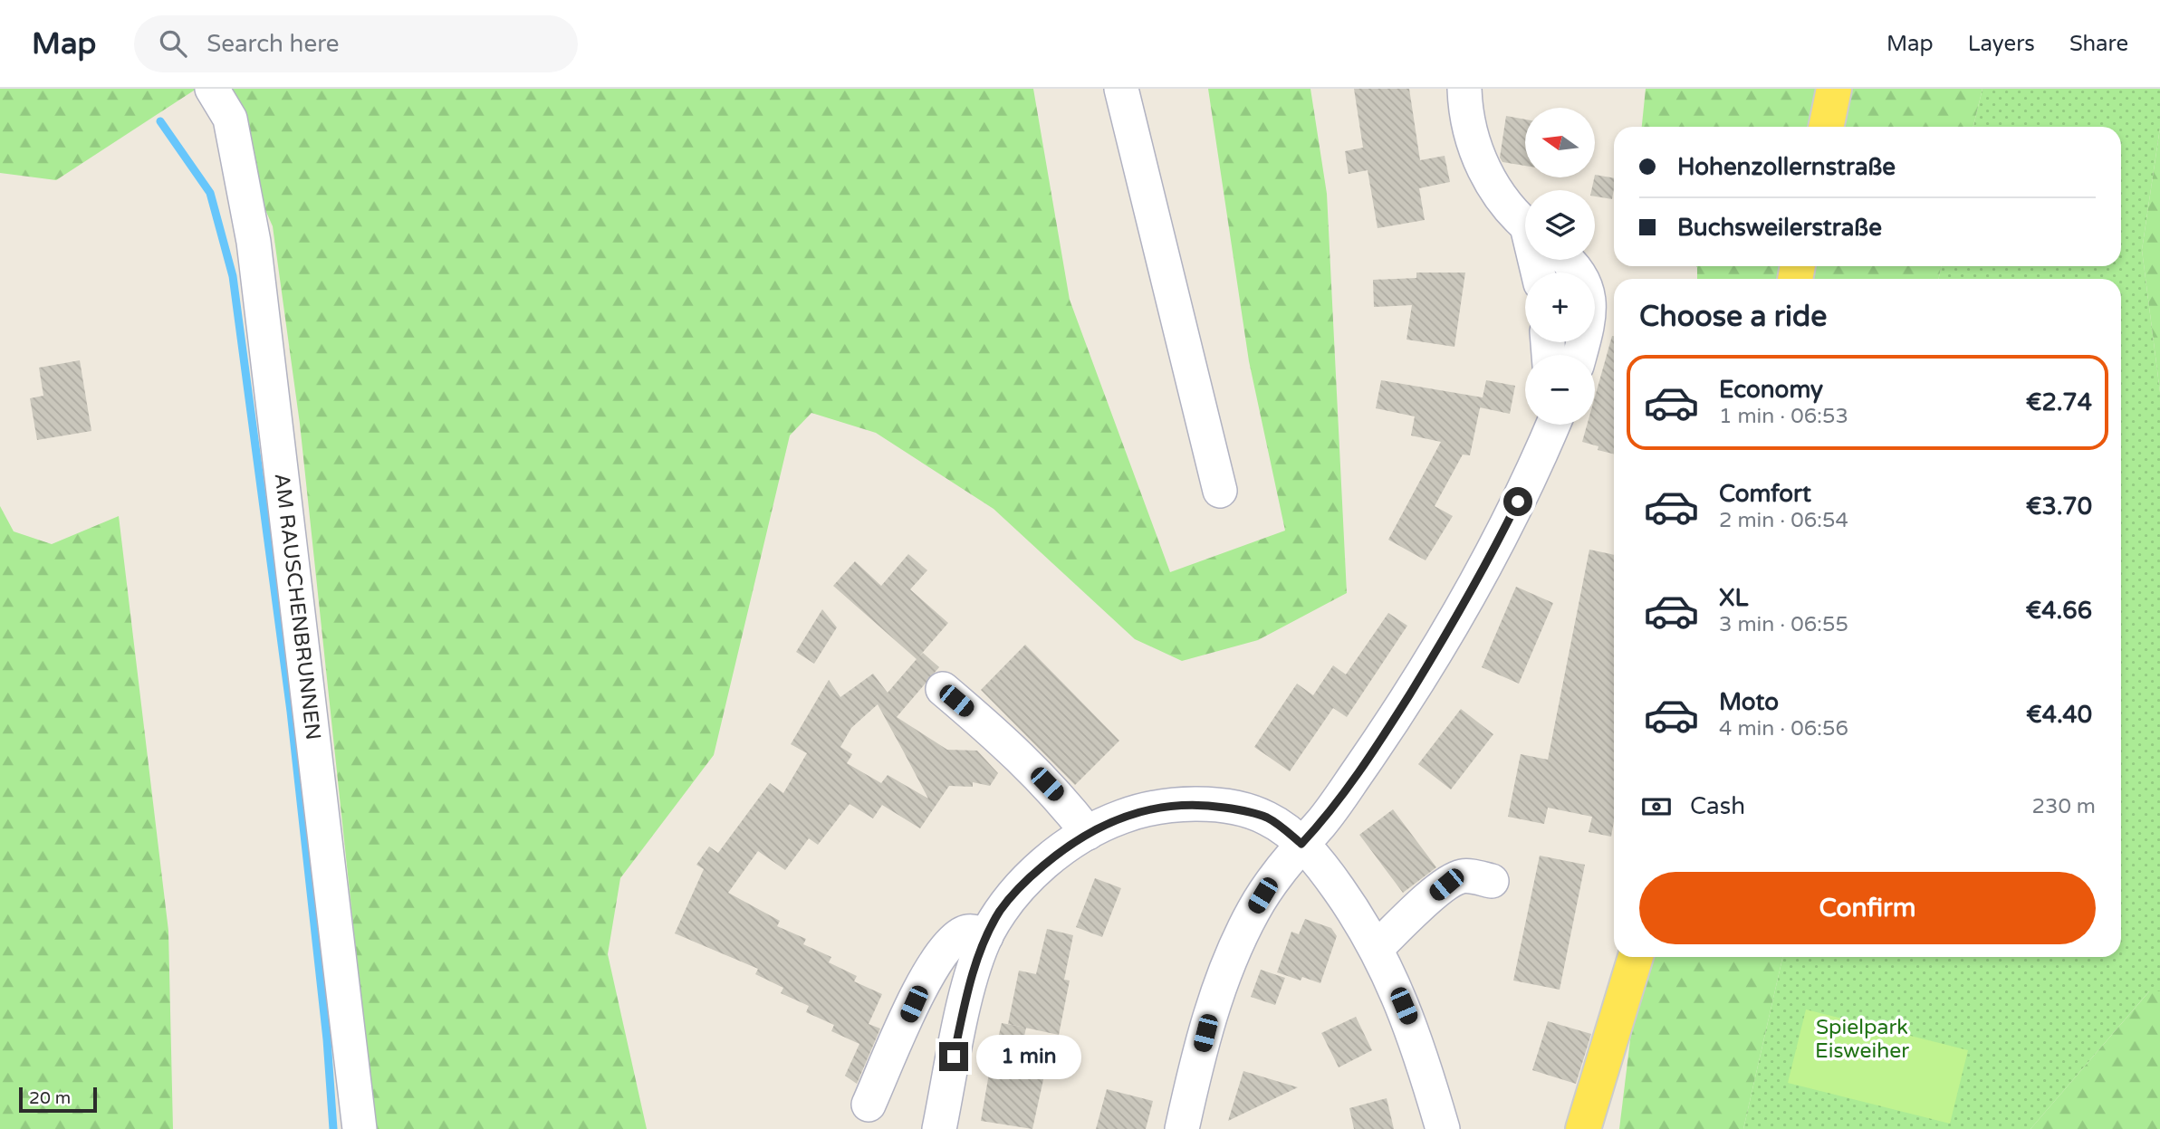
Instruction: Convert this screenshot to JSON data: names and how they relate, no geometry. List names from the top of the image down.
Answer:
{
  "streets": {
    "street": ["AM RAUSCHENBRUNNEN"]
  },
  "parks": ["Spielpark Eisweiher"],
  "scale_bar": "20 m",
  "north": "left",
  "page": {
    "header": "Map",
    "search": "Search here",
    "nav": ["Map", "Layers", "Share"],
    "map_buttons": ["+", "−"],
    "banner": ["Hohenzollernstraße", "Buchsweilerstraße"],
    "heading": "Choose a ride",
    "list": [
      {
        "name": "Economy",
        "note": "1 min · 06:53",
        "value": "€2.74"
      },
      {
        "name": "Comfort",
        "note": "2 min · 06:54",
        "value": "€3.70"
      },
      {
        "name": "XL",
        "note": "3 min · 06:55",
        "value": "€4.66"
      },
      {
        "name": "Moto",
        "note": "4 min · 06:56",
        "value": "€4.40"
      }
    ],
    "pay": ["Cash", "230 m"],
    "buttons": "Confirm",
    "bubble": "1 min",
    "scale": "20 m"
  }
}
